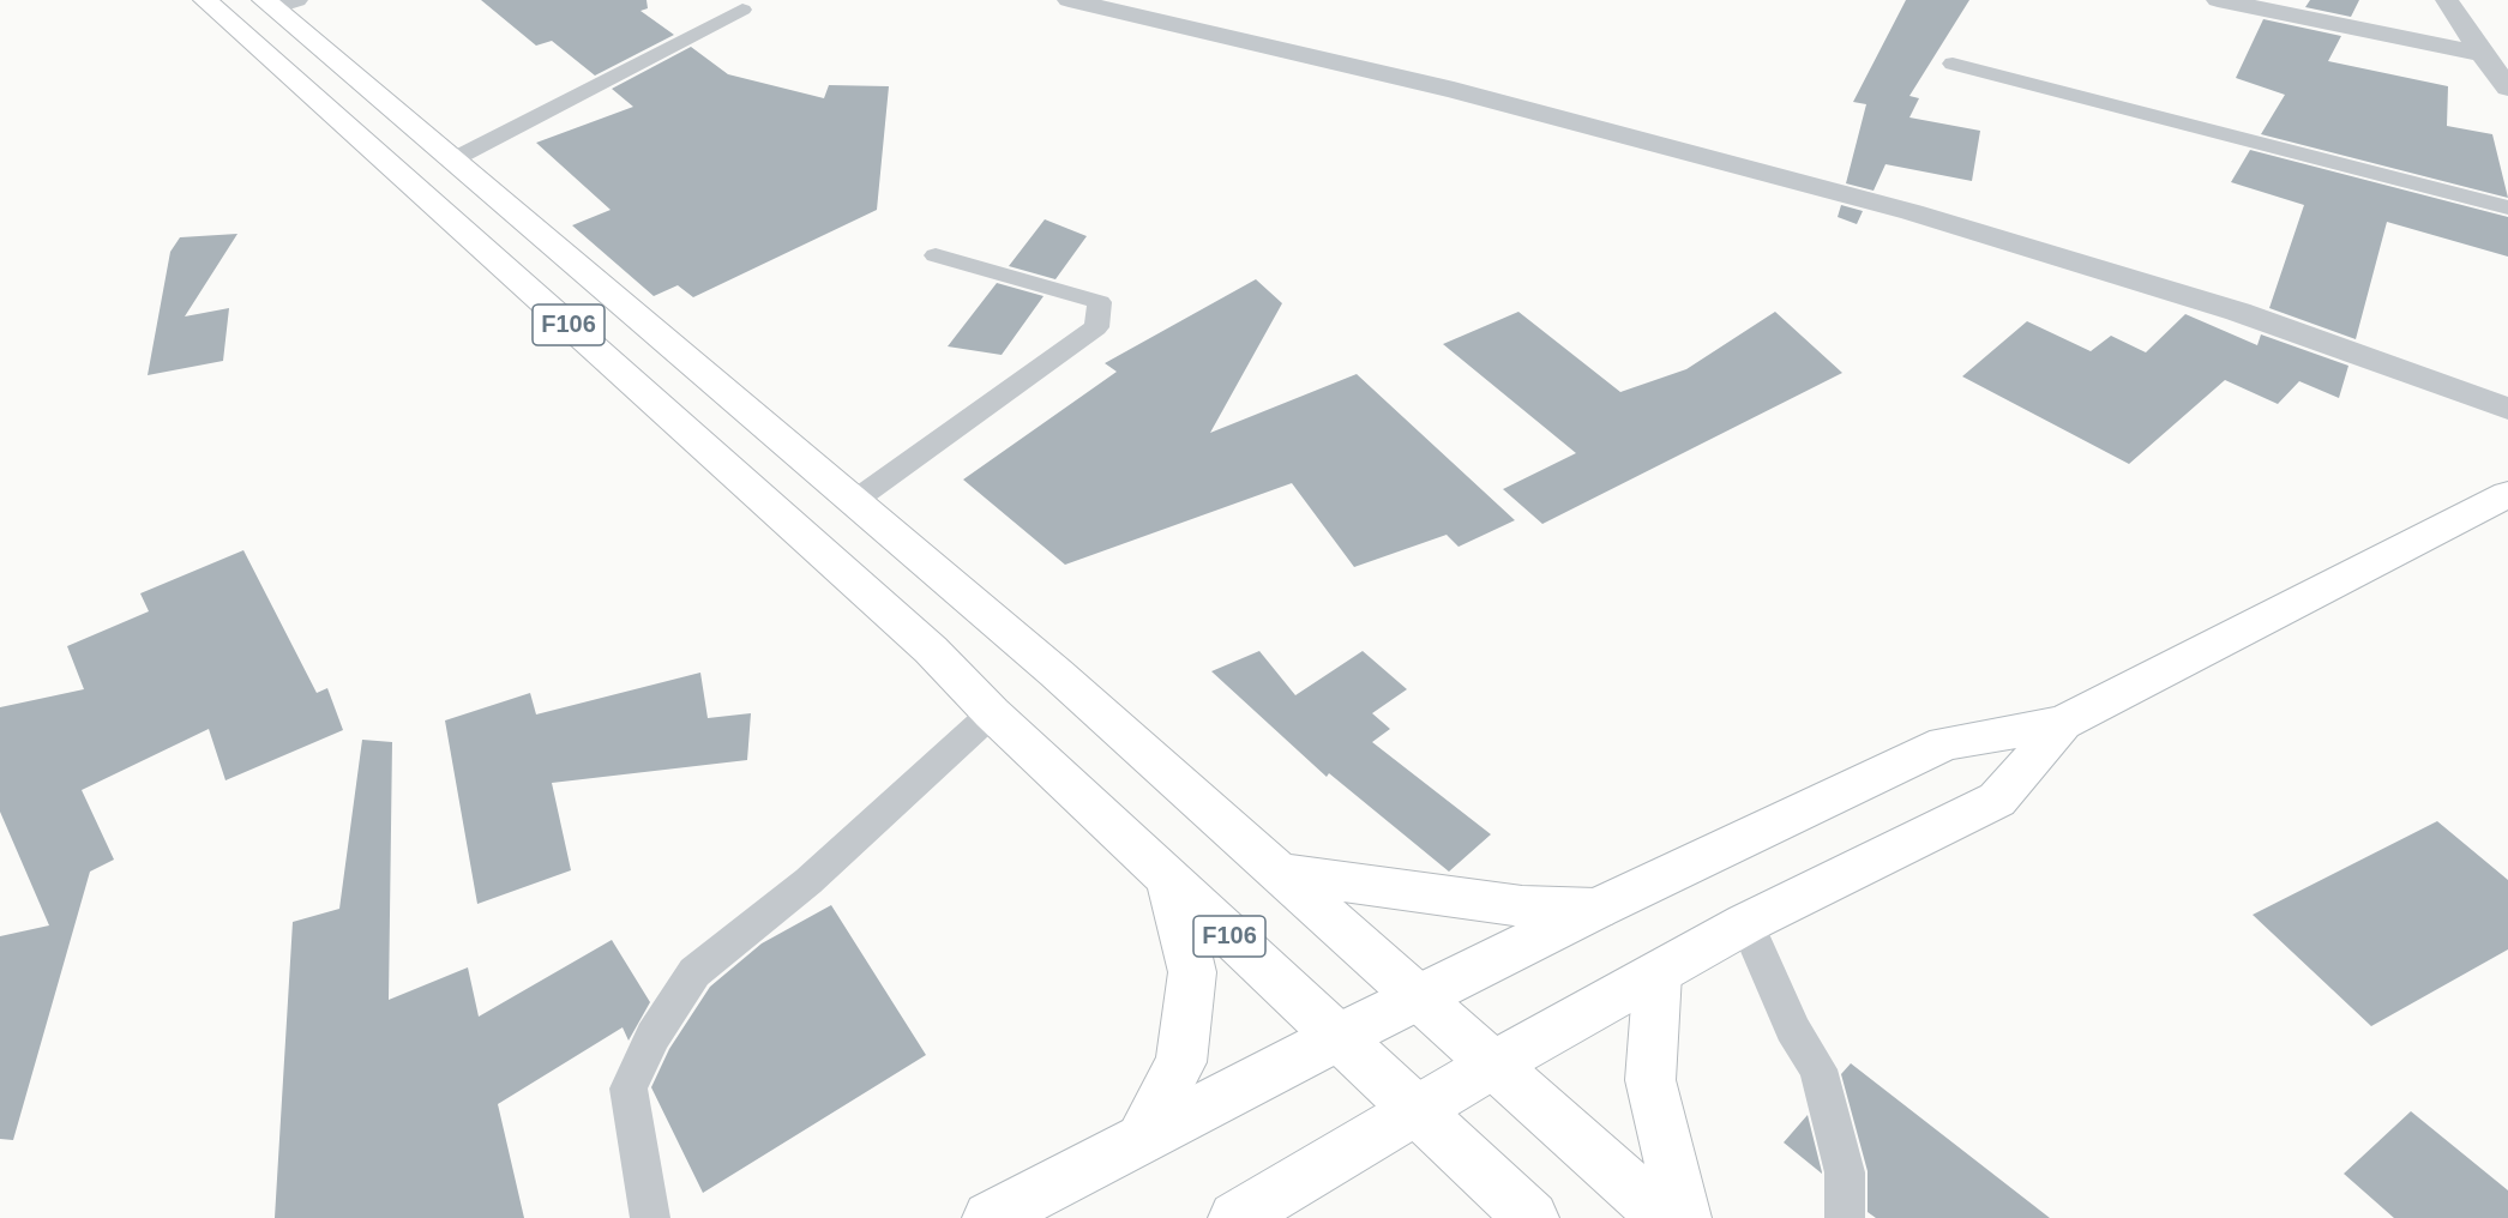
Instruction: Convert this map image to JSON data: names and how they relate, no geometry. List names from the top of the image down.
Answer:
{
  "streets": {
    "main road": ["F106"]
  }
}
